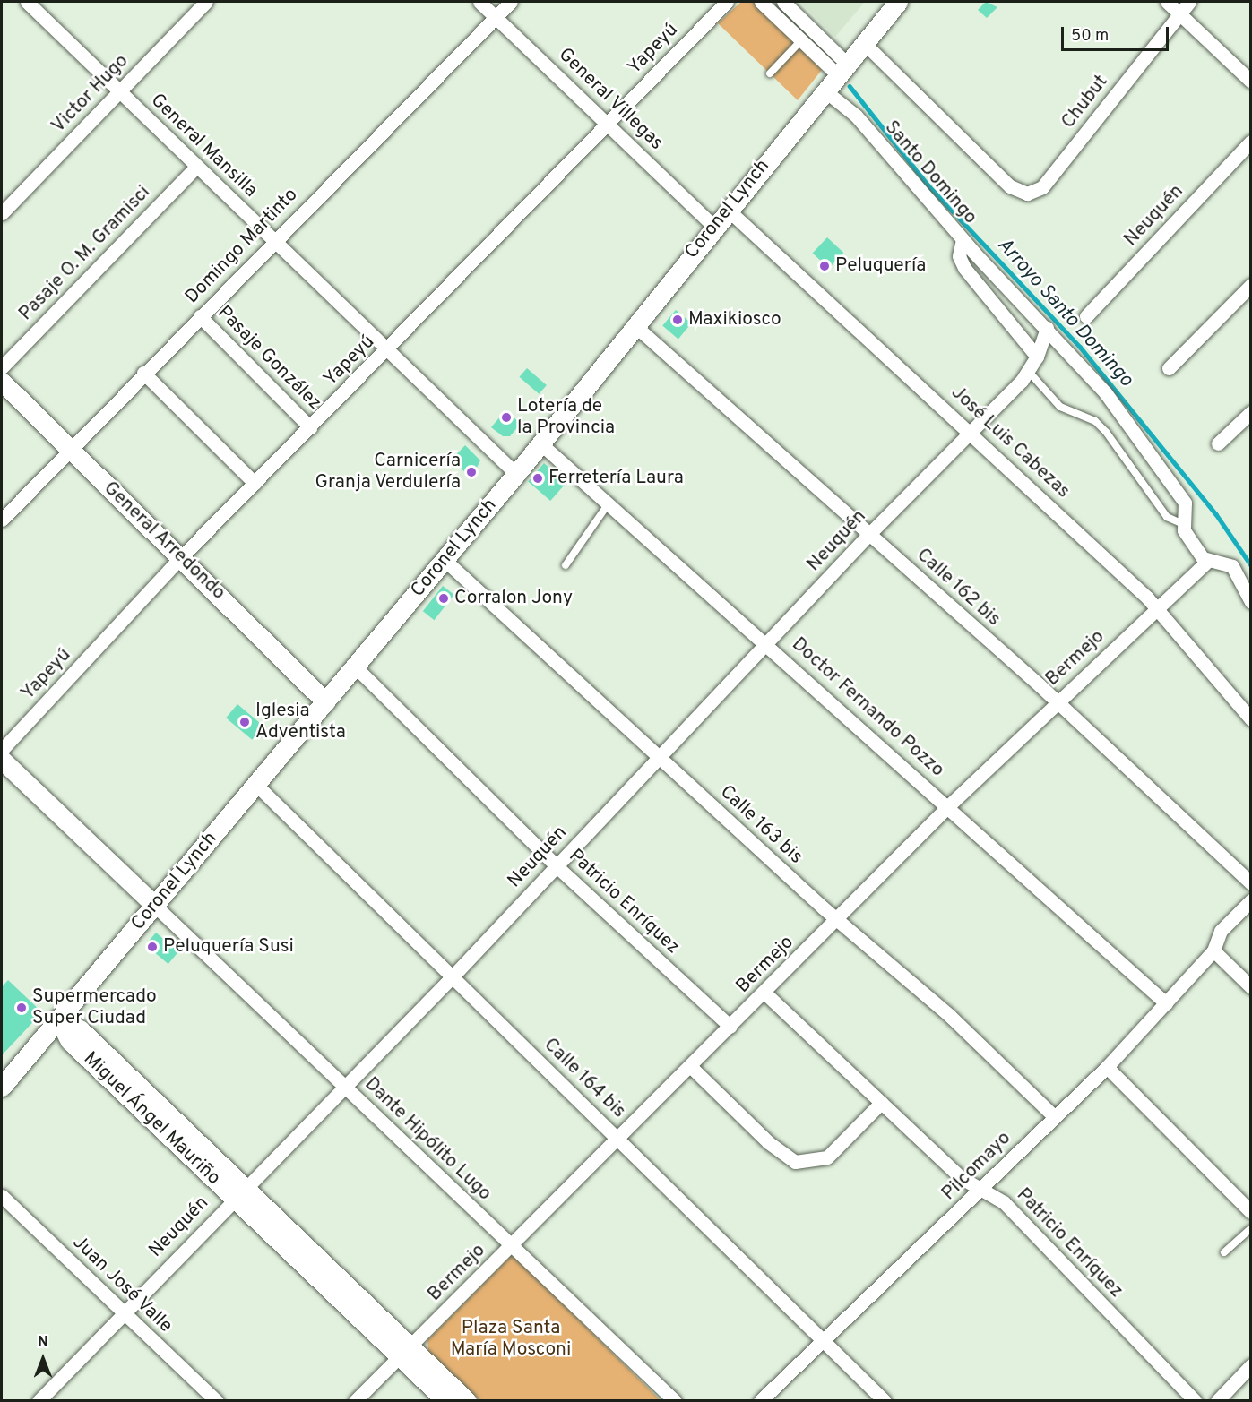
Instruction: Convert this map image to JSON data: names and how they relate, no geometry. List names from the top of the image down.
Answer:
{
  "streets": {
    "street": [
      "Yapeyú",
      "Victor Hugo",
      "General Villegas",
      "Chubut",
      "General Mansilla",
      "Santo Domingo",
      "Coronel Lynch",
      "Neuquén",
      "Domingo Martinto",
      "Pasaje O. M. Gramisci",
      "Pasaje González",
      "José Luis Cabezas",
      "General Arredondo",
      "Calle 162 bis",
      "Bermejo",
      "Doctor Fernando Pozzo",
      "Calle 163 bis",
      "Patricio Enríquez",
      "Calle 164 bis",
      "Miguel Ángel Mauriño",
      "Dante Hipólito Lugo",
      "Pilcomayo",
      "Juan José Valle"
    ]
  },
  "crossings": [
    ["Yapeyú", "General Villegas"],
    ["Yapeyú", "General Mansilla"],
    ["Yapeyú", "Pasaje González"],
    ["Yapeyú", "General Arredondo"],
    ["Victor Hugo", "General Mansilla"],
    ["General Villegas", "Coronel Lynch"],
    ["General Villegas", "Domingo Martinto"],
    ["Chubut", "Coronel Lynch"],
    ["General Mansilla", "Coronel Lynch"],
    ["General Mansilla", "Domingo Martinto"],
    ["General Mansilla", "Pasaje O. M. Gramisci"],
    ["Santo Domingo", "Coronel Lynch"],
    ["Santo Domingo", "Neuquén"],
    ["Santo Domingo", "Bermejo"],
    ["Coronel Lynch", "José Luis Cabezas"],
    ["Coronel Lynch", "General Arredondo"],
    ["Coronel Lynch", "Calle 162 bis"],
    ["Coronel Lynch", "Doctor Fernando Pozzo"],
    ["Coronel Lynch", "Calle 163 bis"],
    ["Coronel Lynch", "Patricio Enríquez"],
    ["Coronel Lynch", "Calle 164 bis"],
    ["Coronel Lynch", "Miguel Ángel Mauriño"],
    ["Coronel Lynch", "Dante Hipólito Lugo"],
    ["Neuquén", "José Luis Cabezas"],
    ["Neuquén", "Calle 162 bis"],
    ["Neuquén", "Doctor Fernando Pozzo"],
    ["Neuquén", "Calle 163 bis"],
    ["Neuquén", "Patricio Enríquez"],
    ["Neuquén", "Calle 164 bis"],
    ["Neuquén", "Miguel Ángel Mauriño"],
    ["Neuquén", "Dante Hipólito Lugo"],
    ["Neuquén", "Juan José Valle"],
    ["Domingo Martinto", "Pasaje González"],
    ["Domingo Martinto", "General Arredondo"],
    ["José Luis Cabezas", "Bermejo"],
    ["Calle 162 bis", "Bermejo"],
    ["Bermejo", "Doctor Fernando Pozzo"],
    ["Bermejo", "Calle 163 bis"],
    ["Bermejo", "Patricio Enríquez"],
    ["Bermejo", "Calle 164 bis"],
    ["Bermejo", "Miguel Ángel Mauriño"],
    ["Bermejo", "Dante Hipólito Lugo"],
    ["Doctor Fernando Pozzo", "Pilcomayo"],
    ["Calle 163 bis", "Pilcomayo"],
    ["Patricio Enríquez", "Pilcomayo"],
    ["Calle 164 bis", "Pilcomayo"]
  ],
  "water": ["Arroyo Santo Domingo"],
  "parks": ["Plaza Santa María Mosconi"],
  "places": [
    "Peluquería",
    "Maxikiosco",
    "Lotería de la Provincia",
    "Carnicería Granja Verdulería",
    "Ferretería Laura",
    "Corralon Jony",
    "Iglesia Adventista",
    "Peluquería Susi",
    "Supermercado Super Ciudad"
  ],
  "scale_bar": "50 m",
  "north": "top"
}
